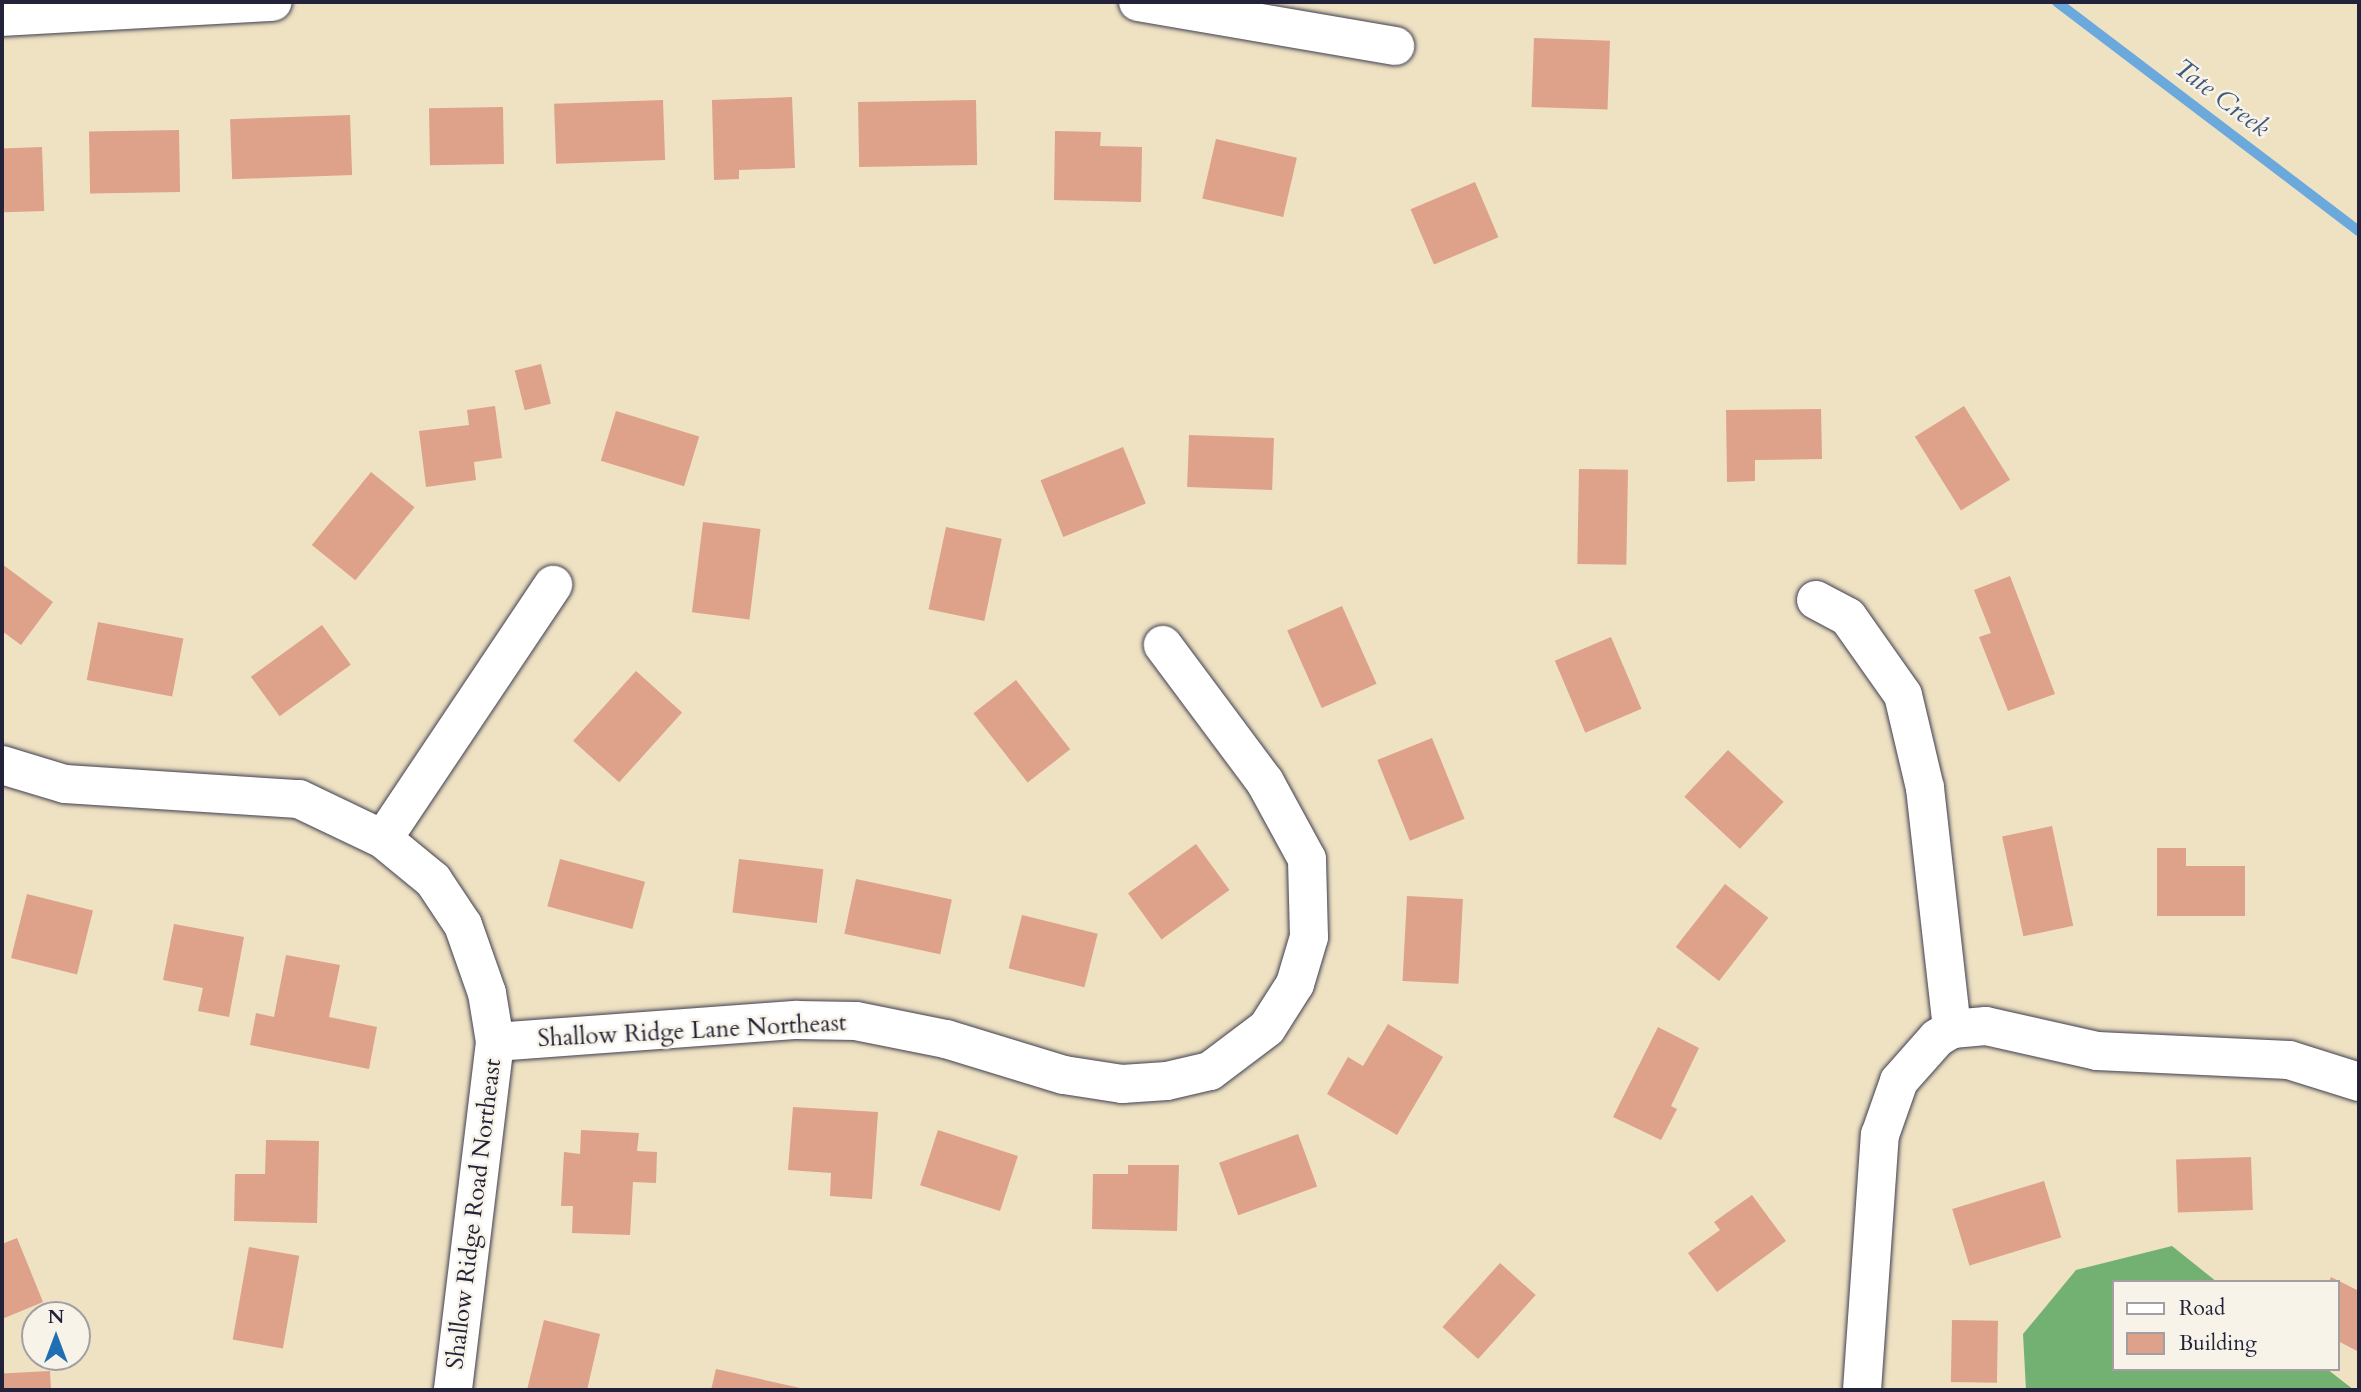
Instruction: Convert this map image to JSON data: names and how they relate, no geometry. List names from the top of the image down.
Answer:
{
  "streets": {
    "street": ["Shallow Ridge Lane Northeast", "Shallow Ridge Road Northeast"]
  },
  "crossings": [
    ["Shallow Ridge Lane Northeast", "Shallow Ridge Road Northeast"]
  ],
  "water": ["Tate Creek"],
  "legend": ["Road", "Building"],
  "north": "top"
}
